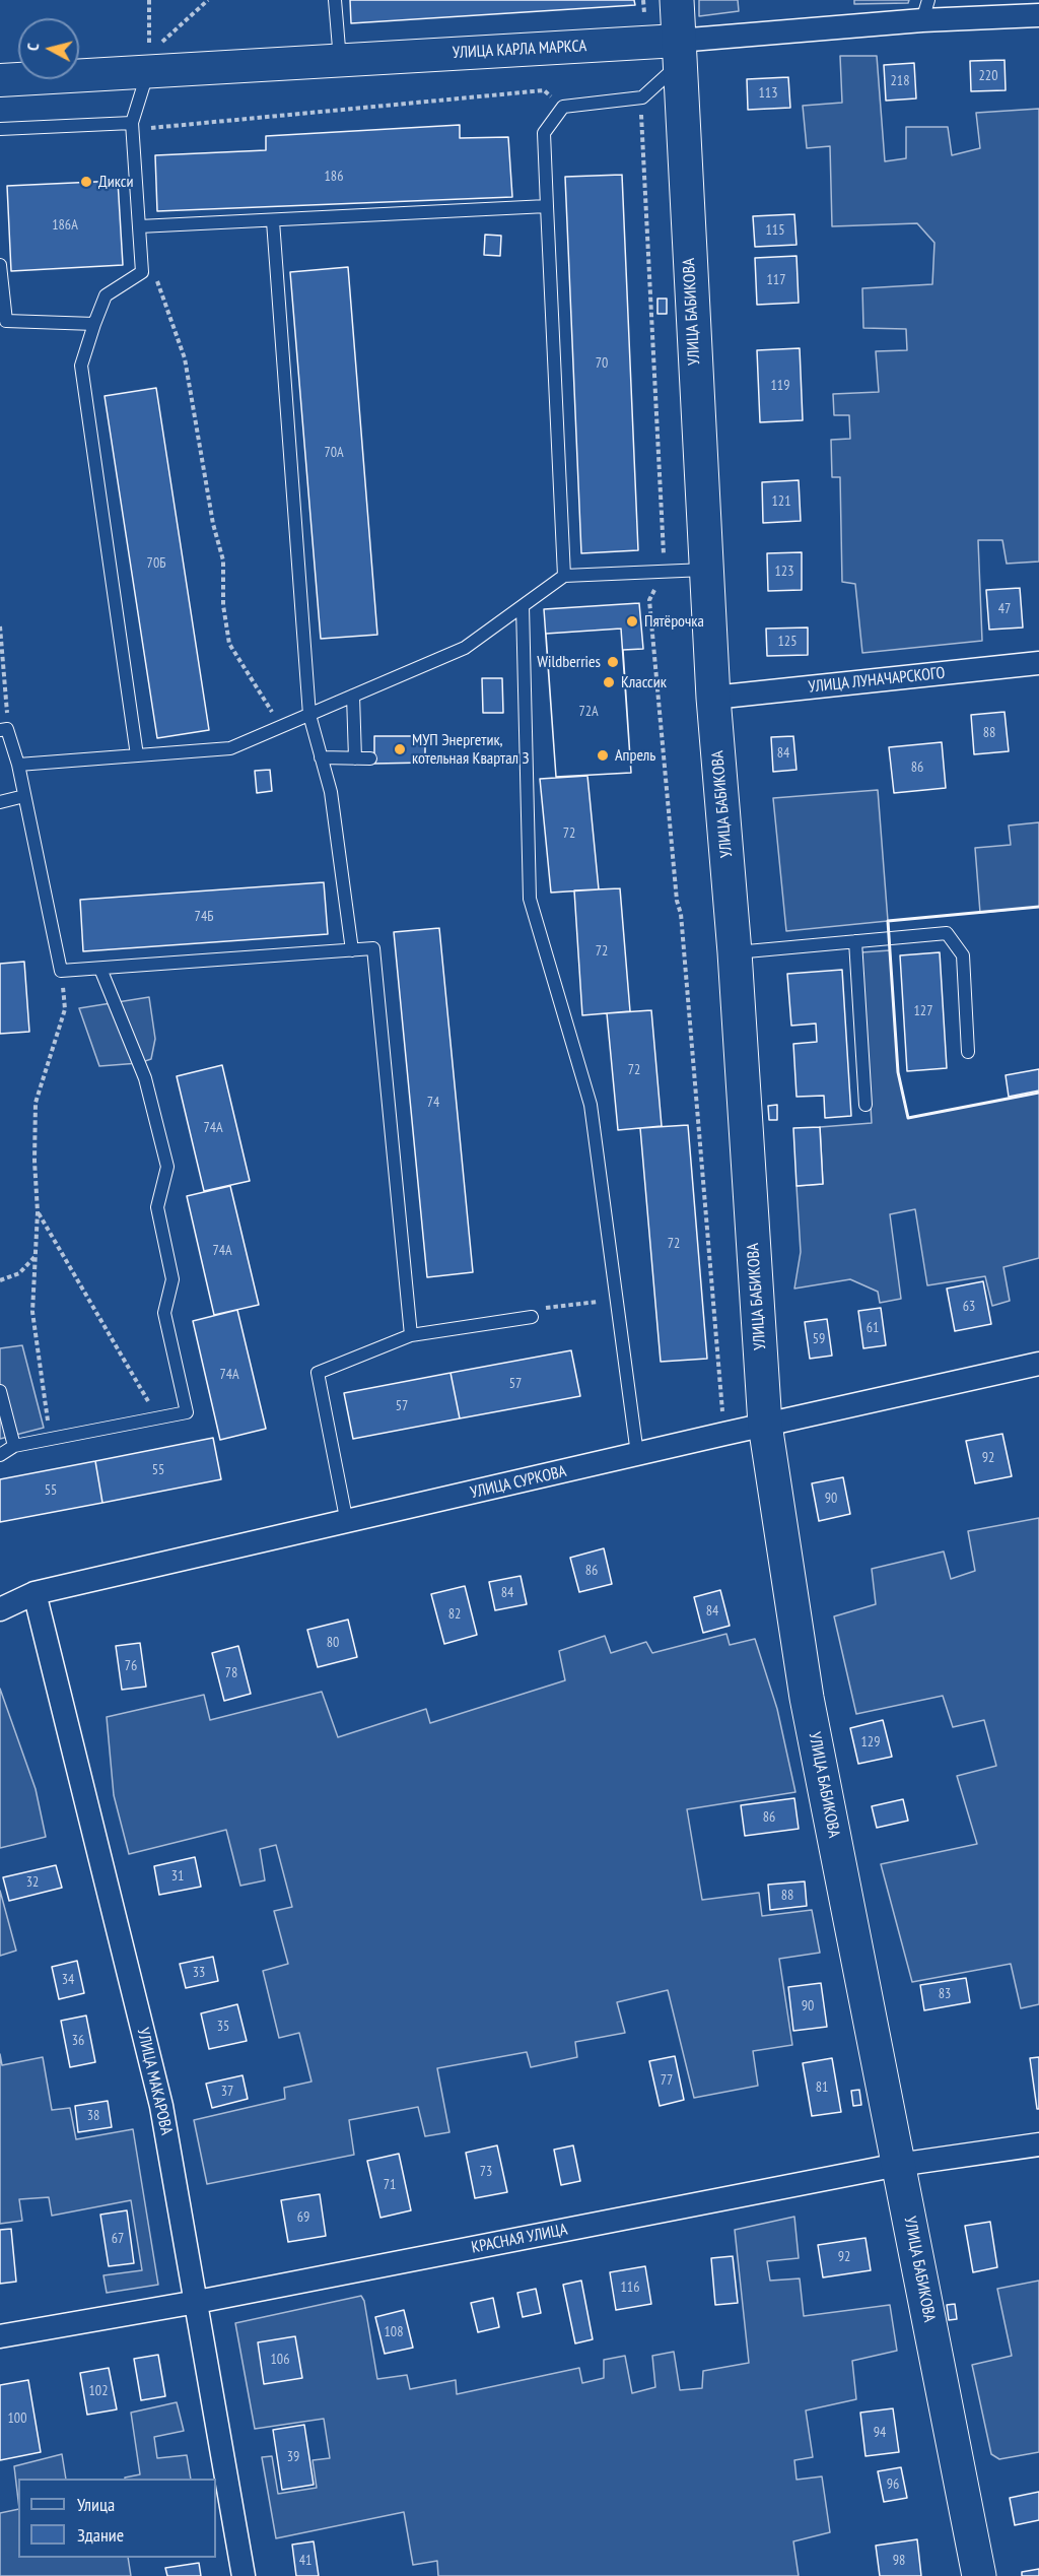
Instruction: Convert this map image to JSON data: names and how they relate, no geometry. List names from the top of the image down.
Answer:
{
  "streets": {
    "main road": ["УЛИЦА БАБИКОВА"],
    "street": [
      "УЛИЦА КАРЛА МАРКСА",
      "УЛИЦА ЛУНАЧАРСКОГО",
      "УЛИЦА СУРКОВА",
      "УЛИЦА МАКАРОВА",
      "КРАСНАЯ УЛИЦА"
    ]
  },
  "crossings": [
    ["УЛИЦА КАРЛА МАРКСА", "УЛИЦА БАБИКОВА"],
    ["УЛИЦА БАБИКОВА", "УЛИЦА ЛУНАЧАРСКОГО"],
    ["УЛИЦА БАБИКОВА", "УЛИЦА СУРКОВА"],
    ["УЛИЦА БАБИКОВА", "КРАСНАЯ УЛИЦА"],
    ["УЛИЦА СУРКОВА", "УЛИЦА МАКАРОВА"],
    ["УЛИЦА МАКАРОВА", "КРАСНАЯ УЛИЦА"]
  ],
  "places": [
    "Дикси",
    "Пятёрочка",
    "Wildberries",
    "Классик",
    "МУП Энергетик, котельная Квартал З",
    "Апрель"
  ],
  "house_numbers": [
    "220",
    "218",
    "113",
    "186",
    "186А",
    "115",
    "117",
    "70",
    "119",
    "70А",
    "121",
    "70Б",
    "123",
    "47",
    "125",
    "72А",
    "88",
    "84",
    "86",
    "72",
    "74Б",
    "72",
    "127",
    "72",
    "74",
    "74А",
    "72",
    "74А",
    "63",
    "61",
    "59",
    "74А",
    "57",
    "57",
    "92",
    "55",
    "55",
    "90",
    "86",
    "84",
    "84",
    "82",
    "80",
    "76",
    "78",
    "129",
    "86",
    "31",
    "32",
    "88",
    "33",
    "34",
    "83",
    "90",
    "35",
    "36",
    "77",
    "81",
    "37",
    "38",
    "73",
    "71",
    "69",
    "67",
    "92",
    "116",
    "108",
    "106",
    "102",
    "100",
    "94",
    "39",
    "96",
    "41",
    "98"
  ],
  "legend": ["Улица", "Здание"],
  "north": "left"
}
